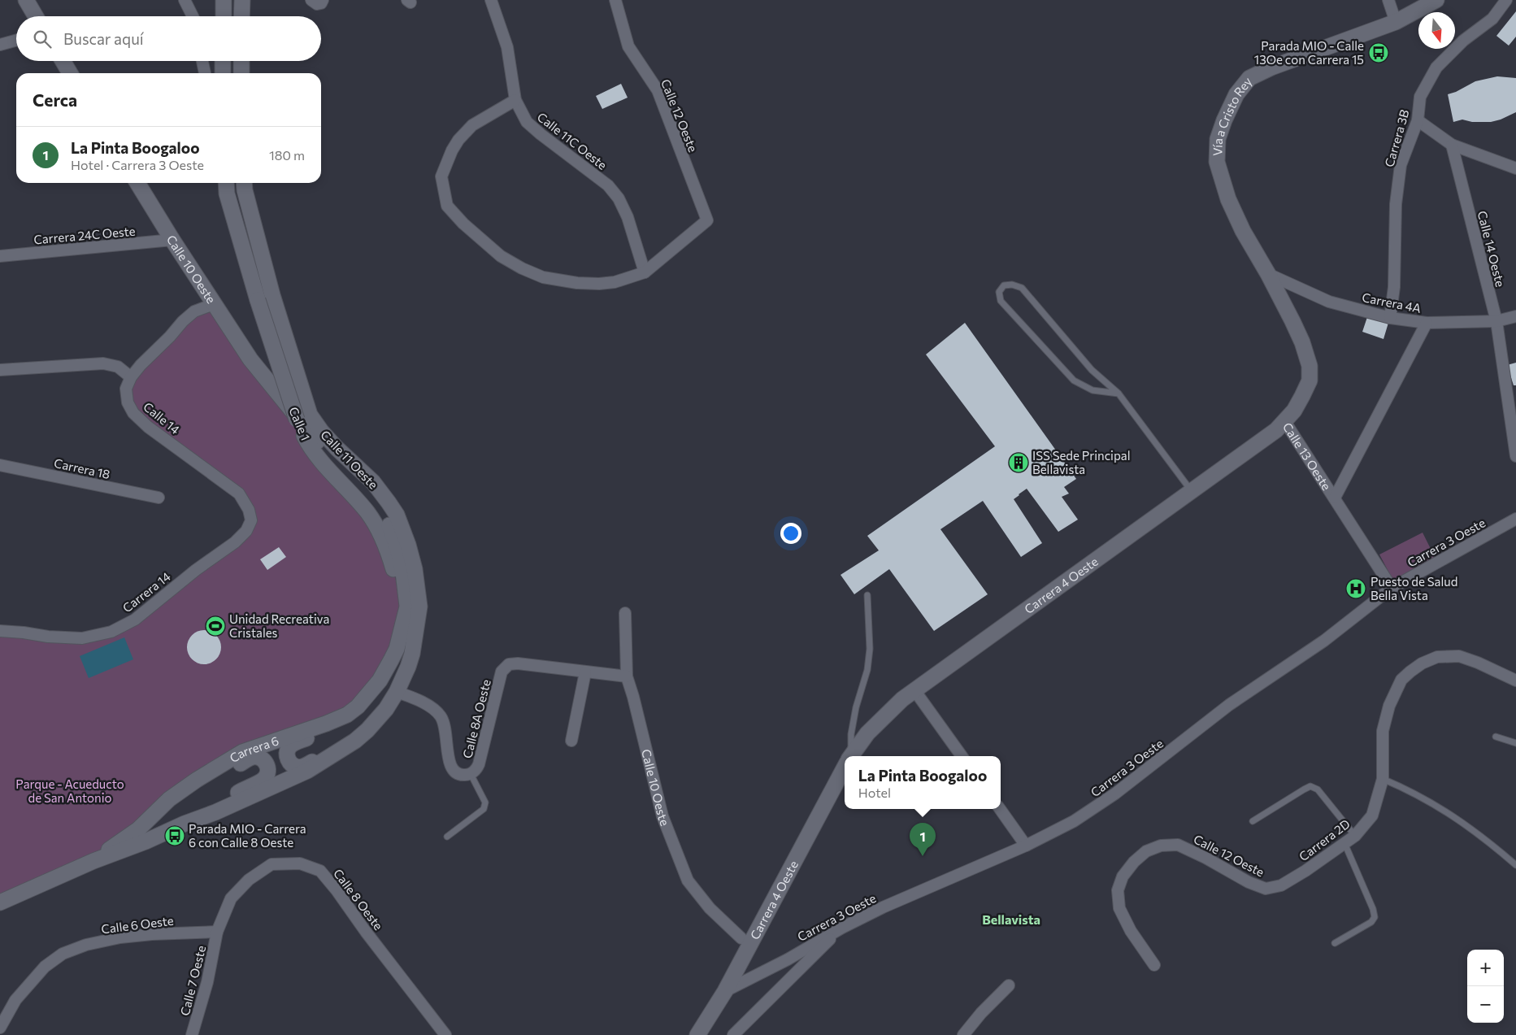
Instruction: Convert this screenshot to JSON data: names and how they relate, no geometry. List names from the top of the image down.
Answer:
{
  "streets": {
    "main road": [
      "Vía a Cristo Rey",
      "Calle 10 Oeste",
      "Calle 1",
      "Calle 13 Oeste",
      "Calle 11 Oeste",
      "Carrera 4 Oeste",
      "Carrera 6"
    ],
    "street": [
      "Calle 12 Oeste",
      "Carrera 3B",
      "Calle 11C Oeste",
      "Carrera 24C Oeste",
      "Calle 14 Oeste",
      "Carrera 4A",
      "Calle 14",
      "Carrera 18",
      "Carrera 3 Oeste",
      "Carrera 14",
      "Calle 8A Oeste",
      "Carrera 2D",
      "Calle 8 Oeste",
      "Calle 6 Oeste",
      "Calle 7 Oeste"
    ]
  },
  "crossings": [
    ["Calle 12 Oeste", "Calle 11C Oeste"],
    ["Calle 12 Oeste", "Carrera 2D"],
    ["Vía a Cristo Rey", "Carrera 4A"],
    ["Vía a Cristo Rey", "Calle 13 Oeste"],
    ["Carrera 3B", "Carrera 4A"],
    ["Carrera 24C Oeste", "Calle 10 Oeste"],
    ["Calle 14 Oeste", "Carrera 4A"],
    ["Calle 10 Oeste", "Calle 1"],
    ["Calle 10 Oeste", "Calle 11 Oeste"],
    ["Calle 10 Oeste", "Carrera 6"],
    ["Carrera 4A", "Calle 13 Oeste"],
    ["Calle 14", "Carrera 14"],
    ["Calle 1", "Carrera 6"],
    ["Calle 13 Oeste", "Carrera 3 Oeste"],
    ["Calle 13 Oeste", "Carrera 4 Oeste"],
    ["Calle 11 Oeste", "Calle 8A Oeste"],
    ["Calle 11 Oeste", "Carrera 6"],
    ["Carrera 3 Oeste", "Carrera 4 Oeste"],
    ["Calle 8A Oeste", "Carrera 6"],
    ["Calle 8 Oeste", "Calle 6 Oeste"],
    ["Calle 8 Oeste", "Calle 7 Oeste"],
    ["Calle 6 Oeste", "Calle 7 Oeste"]
  ],
  "districts": ["Bellavista"],
  "parks": ["Parque - Acueducto de San Antonio"],
  "places": {
    "bus stop": ["Parada MIO - Calle 13Oe con Carrera 15", "Parada MIO - Carrera 6 con Calle 8 Oeste"],
    "building": ["ISS Sede Principal Bellavista"],
    "hospital": ["Puesto de Salud Bella Vista"],
    "sports": ["Unidad Recreativa Cristales"]
  },
  "north": "bottom",
  "page": {
    "search": "Buscar aquí",
    "heading": "Cerca",
    "list": [
      {
        "mark": "1",
        "name": "La Pinta Boogaloo",
        "note": "Hotel · Carrera 3 Oeste",
        "value": "180 m"
      }
    ],
    "popup": ["La Pinta Boogaloo", "Hotel"],
    "pins": "1",
    "map_buttons": ["+", "−"]
  }
}
